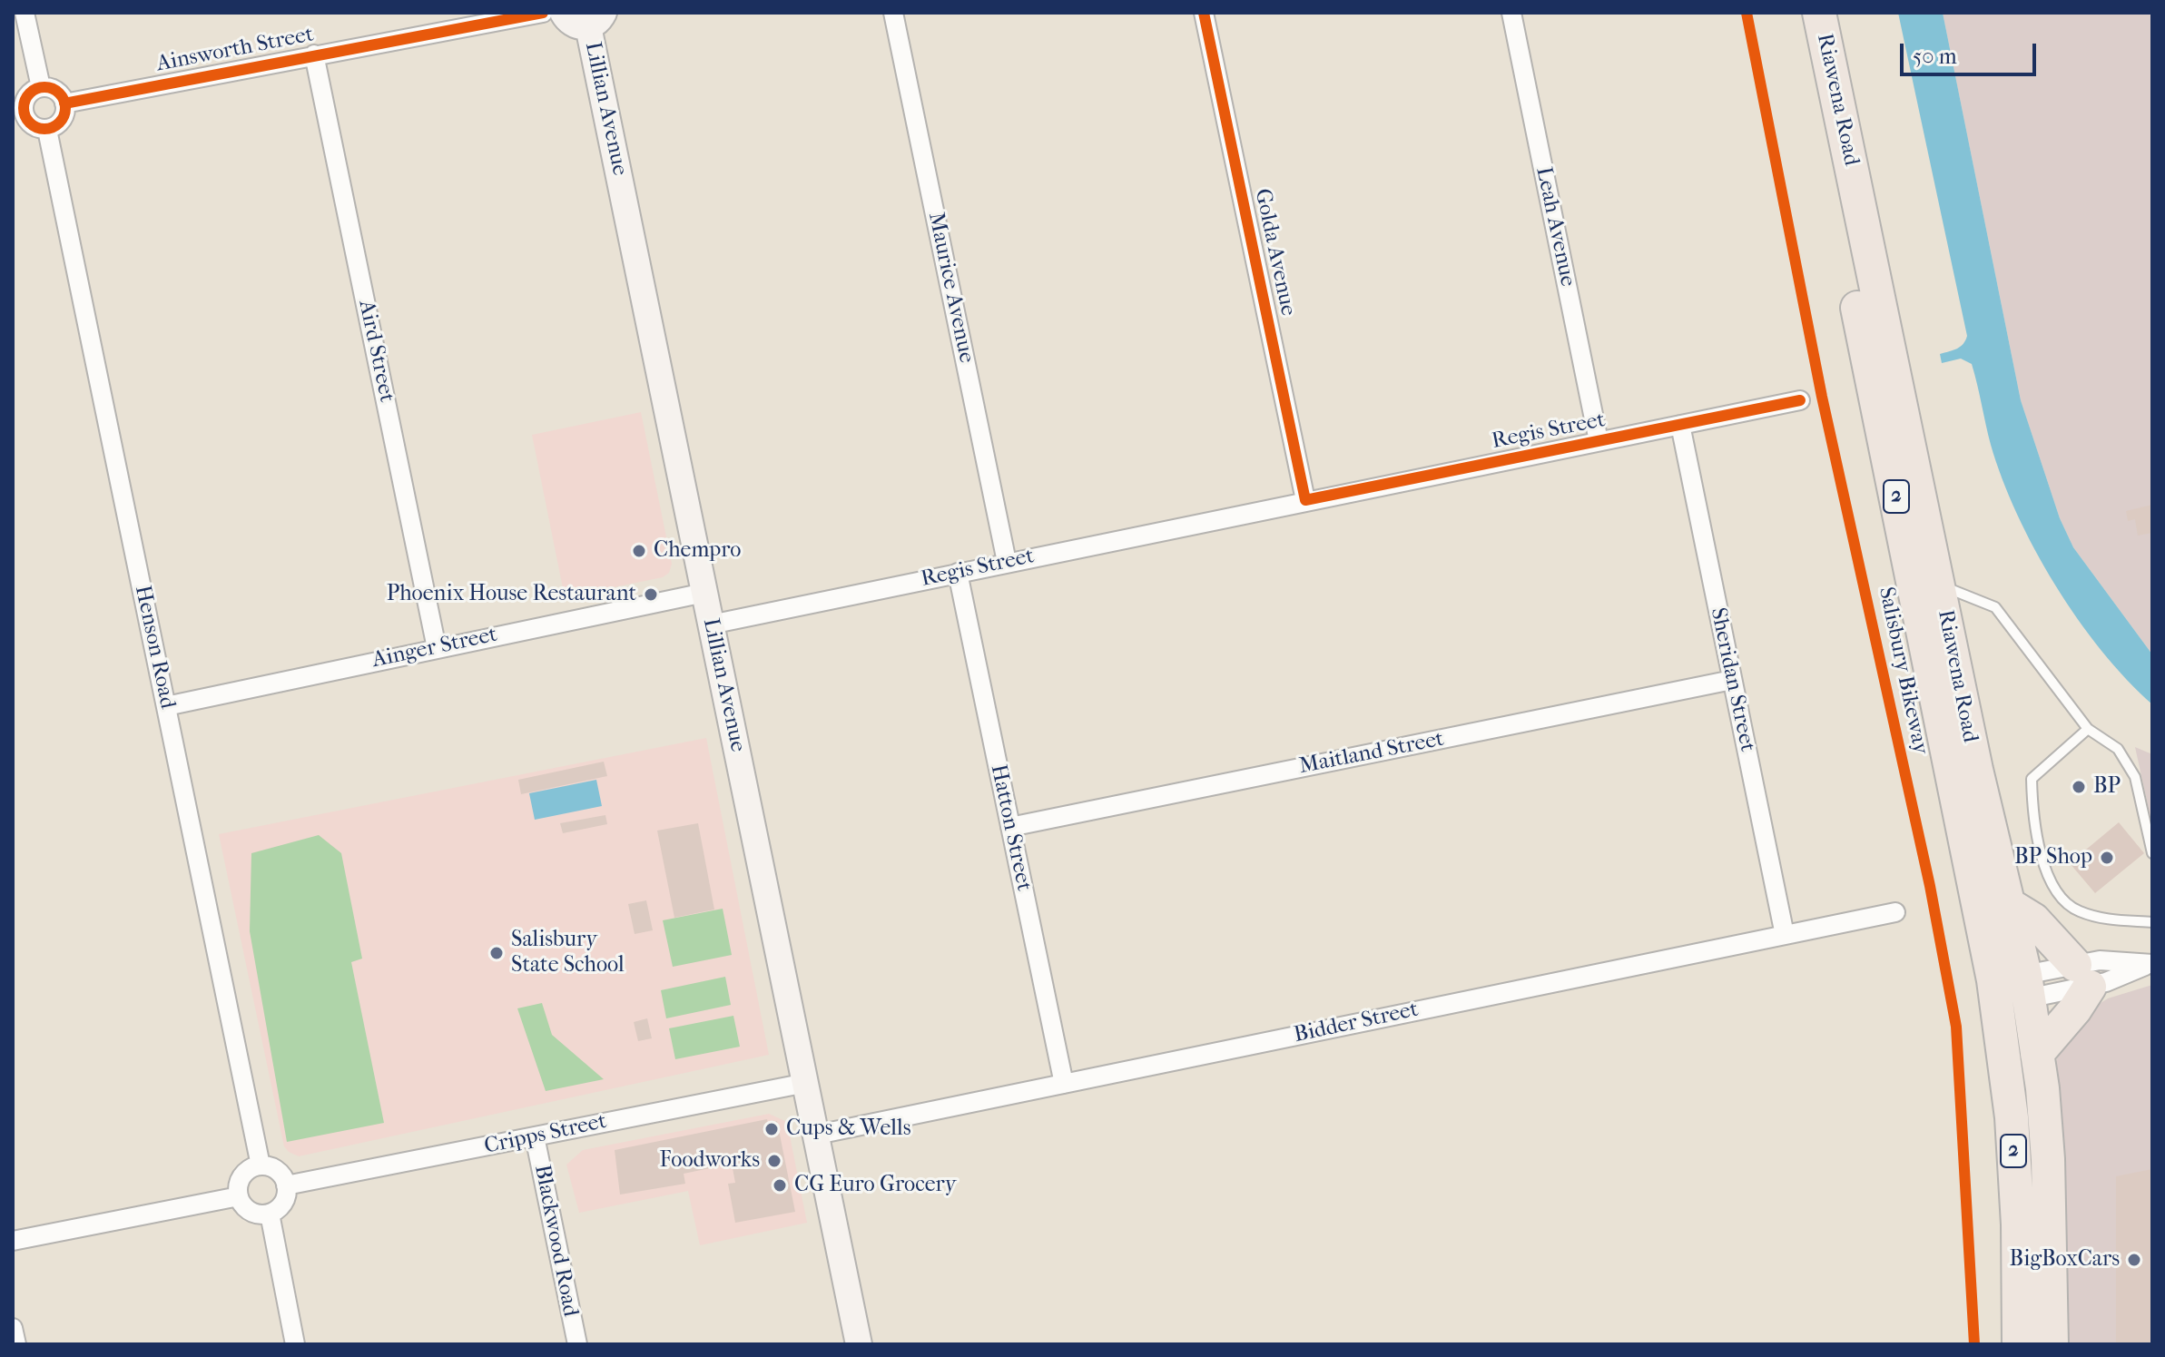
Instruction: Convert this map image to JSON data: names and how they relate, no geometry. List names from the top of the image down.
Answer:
{
  "streets": {
    "highway": ["Riawena Road", "2"],
    "street": [
      "Ainsworth Street",
      "Lillian Avenue",
      "Leah Avenue",
      "Golda Avenue",
      "Maurice Avenue",
      "Aird Street",
      "Regis Street",
      "Henson Road",
      "Ainger Street",
      "Sheridan Street",
      "Maitland Street",
      "Hatton Street",
      "Bidder Street",
      "Cripps Street",
      "Blackwood Road"
    ],
    "cycle path": ["Salisbury Bikeway"]
  },
  "crossings": [
    ["Ainsworth Street", "Aird Street"],
    ["Ainsworth Street", "Henson Road"],
    ["Lillian Avenue", "Regis Street"],
    ["Lillian Avenue", "Ainger Street"],
    ["Lillian Avenue", "Bidder Street"],
    ["Lillian Avenue", "Cripps Street"],
    ["Leah Avenue", "Regis Street"],
    ["Golda Avenue", "Regis Street"],
    ["Maurice Avenue", "Regis Street"],
    ["Aird Street", "Ainger Street"],
    ["Regis Street", "Sheridan Street"],
    ["Regis Street", "Hatton Street"],
    ["Henson Road", "Ainger Street"],
    ["Henson Road", "Cripps Street"],
    ["Sheridan Street", "Maitland Street"],
    ["Sheridan Street", "Bidder Street"],
    ["Maitland Street", "Hatton Street"],
    ["Hatton Street", "Bidder Street"],
    ["Cripps Street", "Blackwood Road"]
  ],
  "places": [
    "Chempro",
    "Phoenix House Restaurant",
    "BP",
    "BP Shop",
    "Salisbury State School",
    "Cups & Wells",
    "Foodworks",
    "CG Euro Grocery",
    "BigBoxCars"
  ],
  "scale_bar": "50 m"
}
